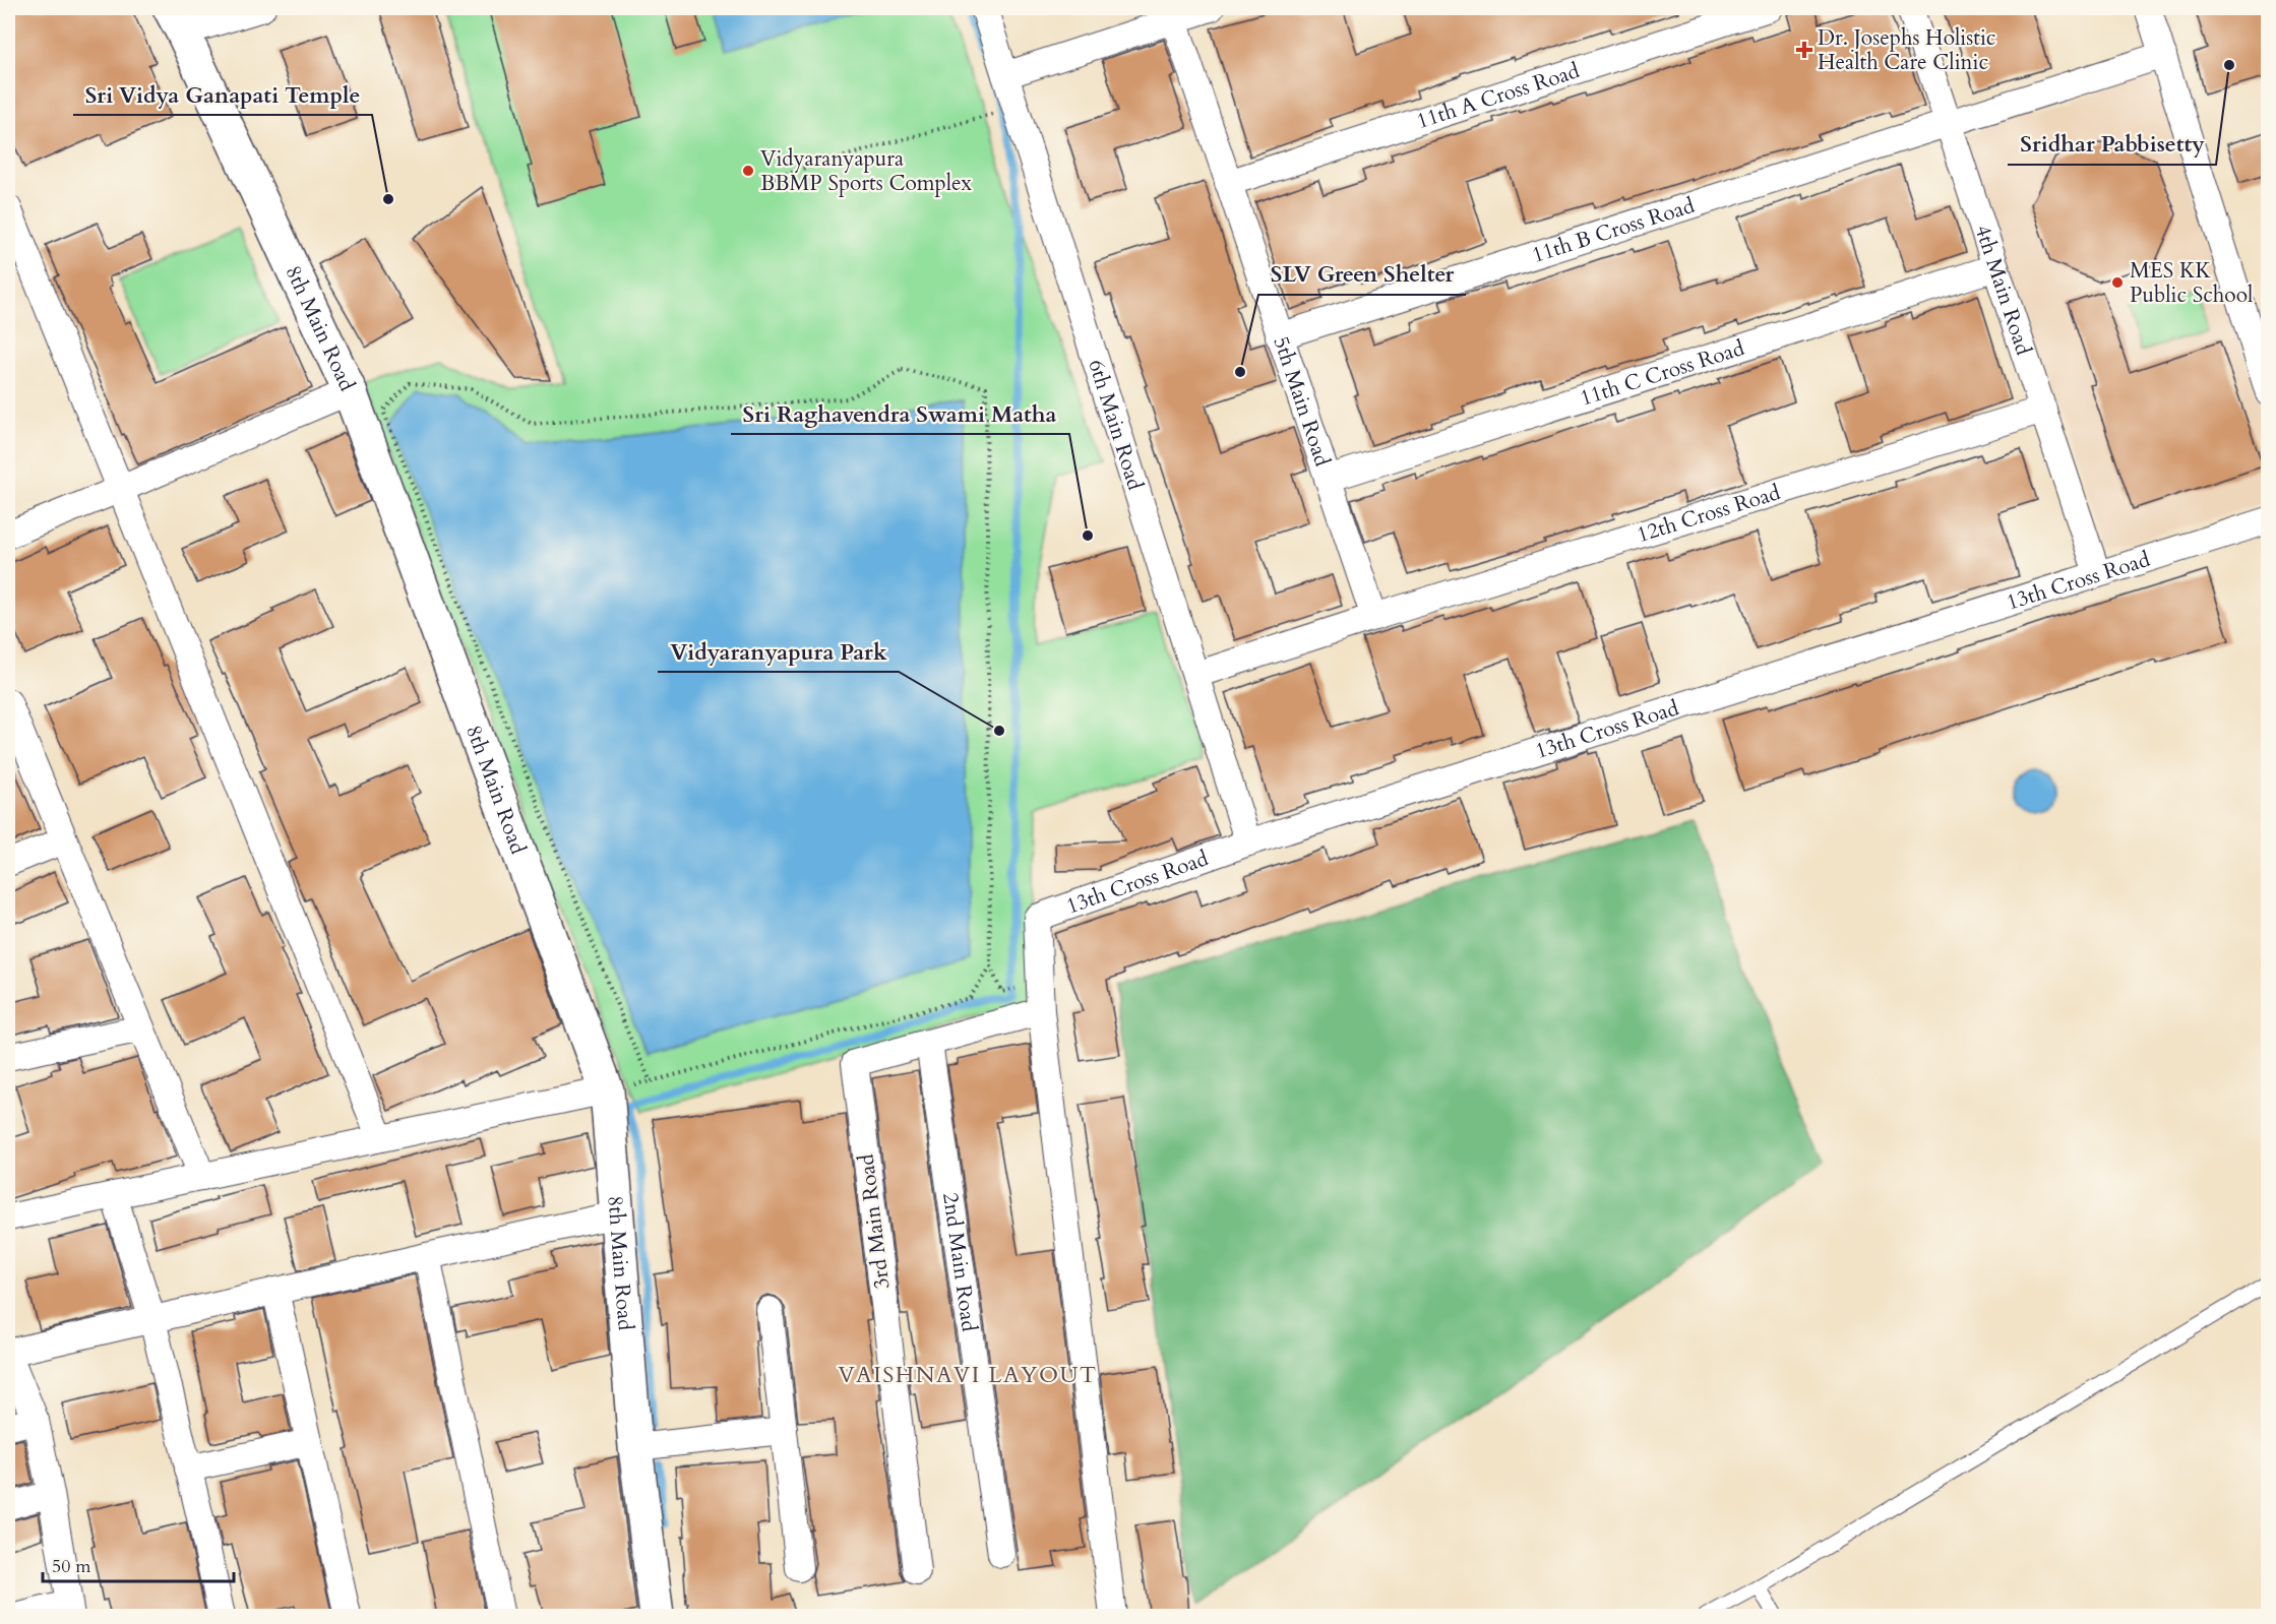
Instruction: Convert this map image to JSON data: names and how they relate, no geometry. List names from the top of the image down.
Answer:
{
  "streets": {
    "street": [
      "11th A Cross Road",
      "11th B Cross Road",
      "4th Main Road",
      "8th Main Road",
      "11th C Cross Road",
      "5th Main Road",
      "6th Main Road",
      "12th Cross Road",
      "13th Cross Road",
      "3rd Main Road",
      "2nd Main Road"
    ]
  },
  "crossings": [
    ["11th A Cross Road", "5th Main Road"],
    ["11th B Cross Road", "4th Main Road"],
    ["11th B Cross Road", "5th Main Road"],
    ["4th Main Road", "11th C Cross Road"],
    ["4th Main Road", "12th Cross Road"],
    ["4th Main Road", "13th Cross Road"],
    ["11th C Cross Road", "5th Main Road"],
    ["5th Main Road", "12th Cross Road"],
    ["6th Main Road", "13th Cross Road"],
    ["13th Cross Road", "3rd Main Road"],
    ["3rd Main Road", "2nd Main Road"]
  ],
  "districts": ["VAISHNAVI LAYOUT"],
  "places": {
    "health": ["Dr. Josephs Holistic Health Care Clinic"],
    "other": [
      "Sridhar Pabbisetty",
      "Vidyaranyapura BBMP Sports Complex",
      "Sri Vidya Ganapati Temple",
      "MES KK Public School",
      "SLV Green Shelter",
      "Sri Raghavendra Swami Matha",
      "Vidyaranyapura Park"
    ]
  },
  "scale_bar": "50 m"
}
